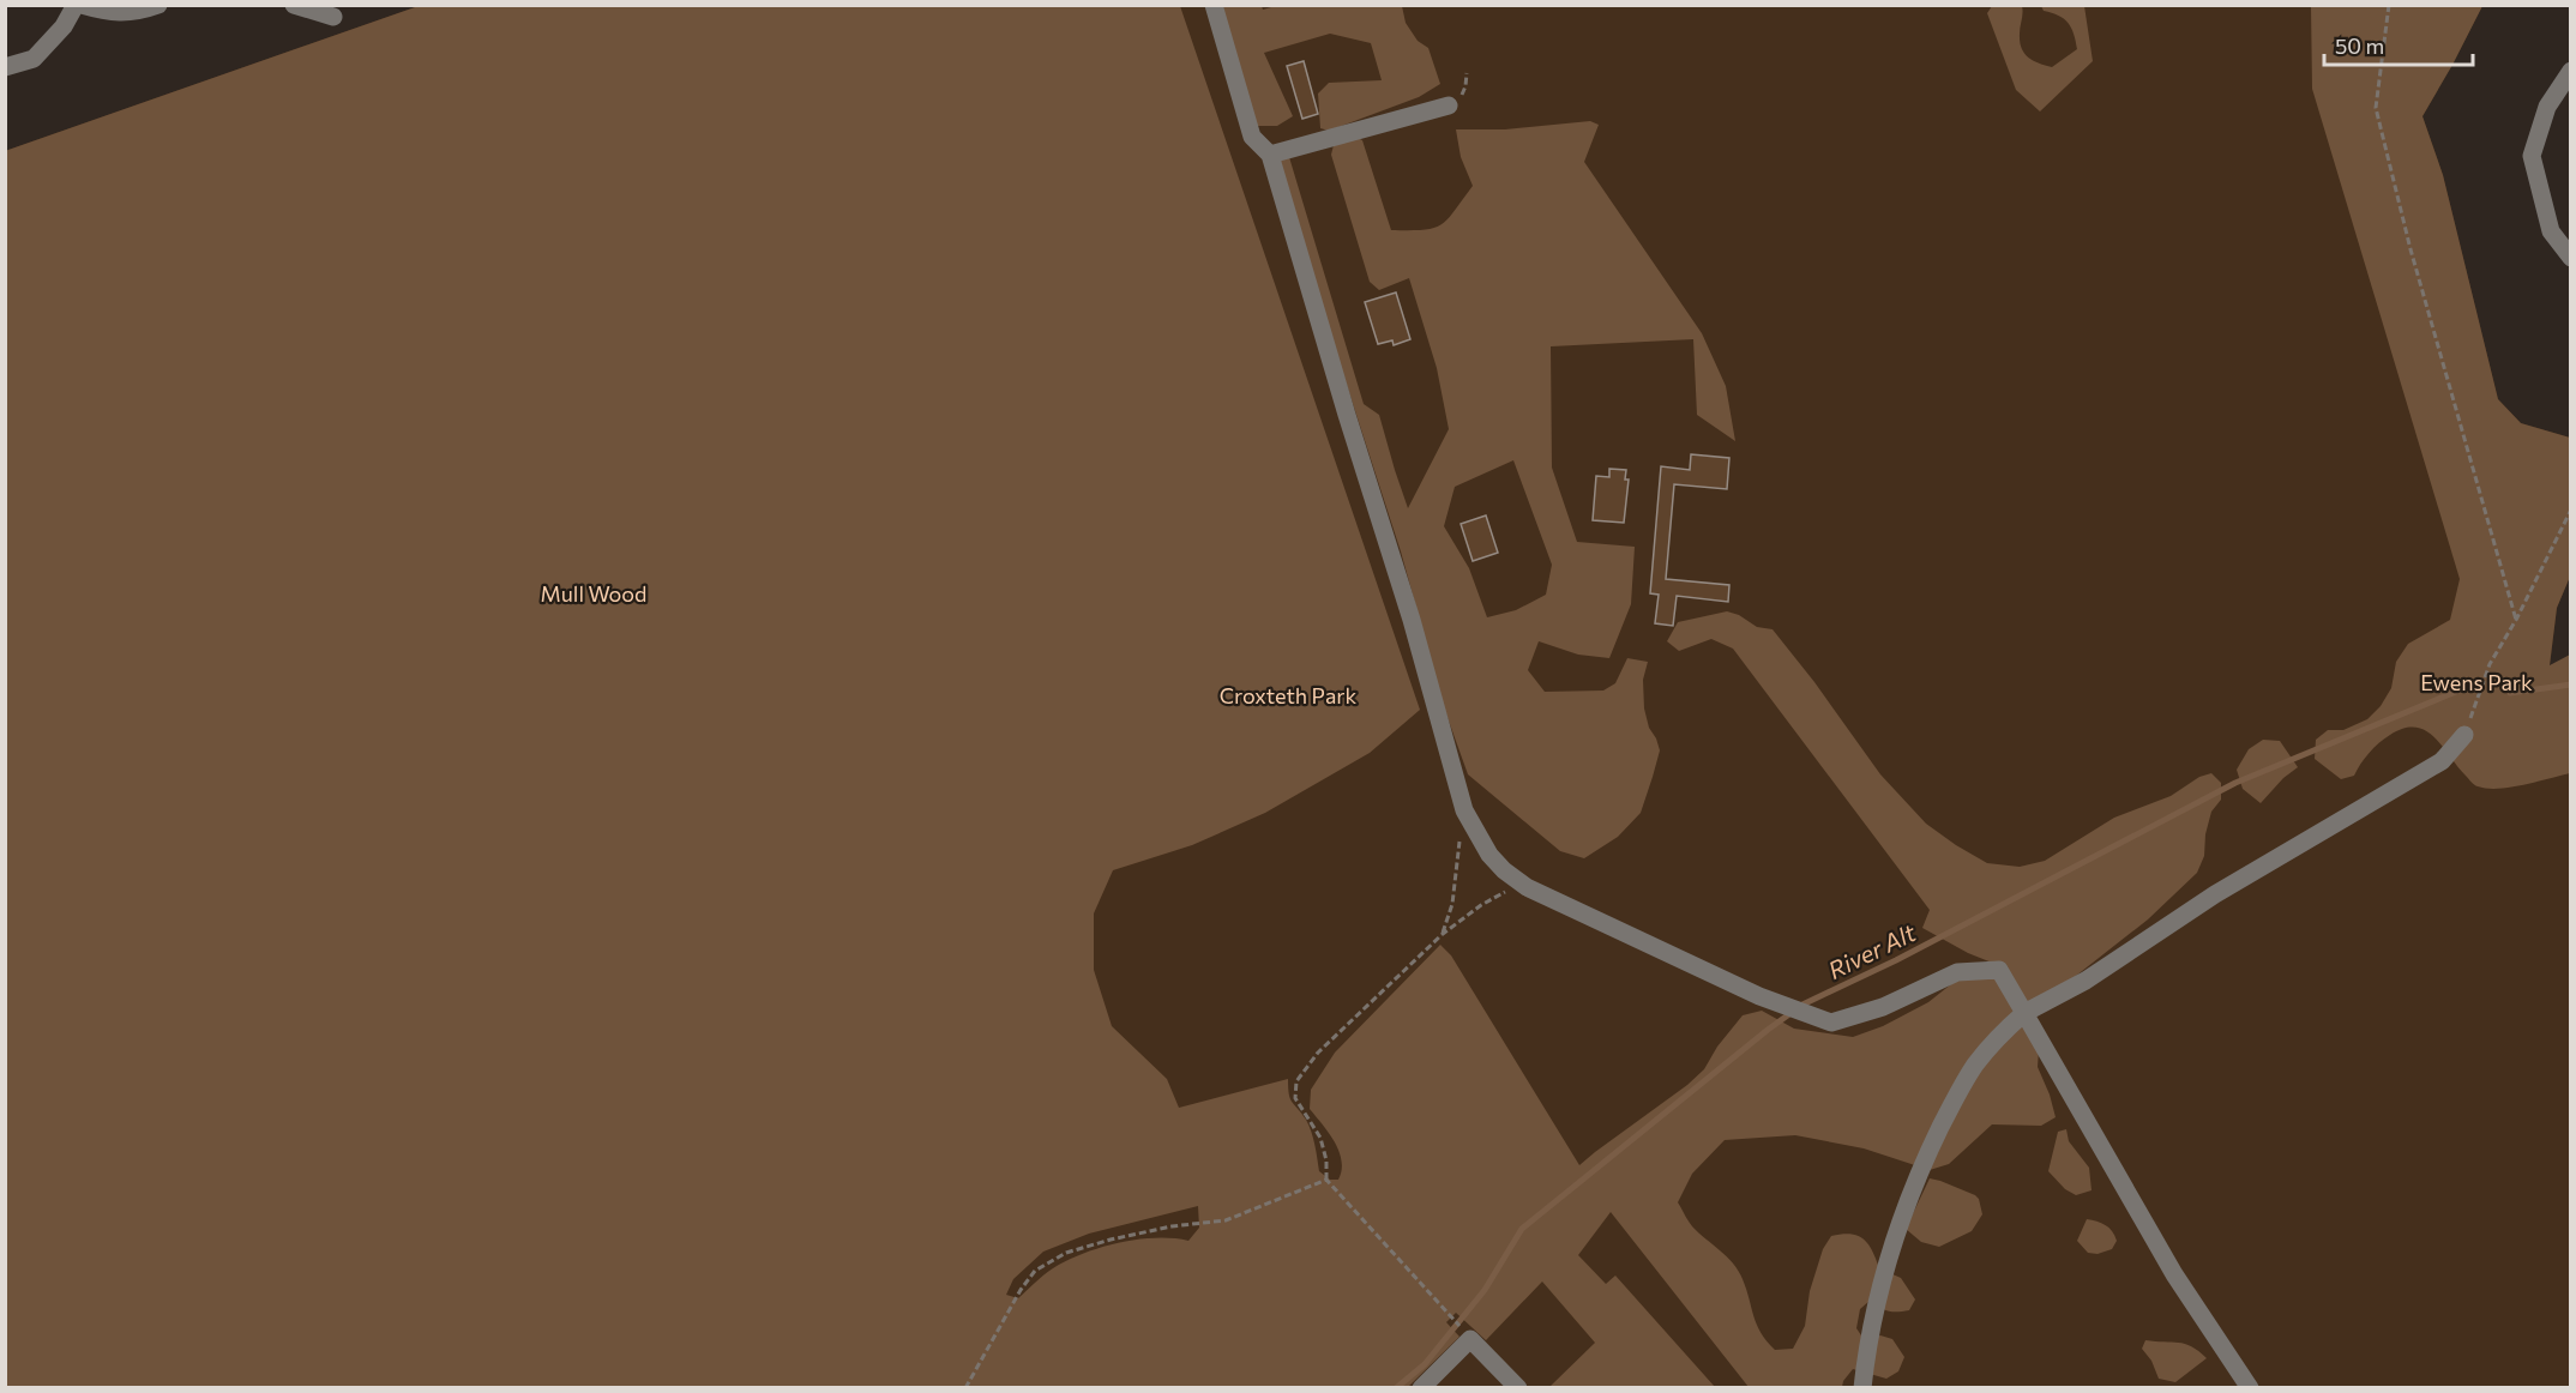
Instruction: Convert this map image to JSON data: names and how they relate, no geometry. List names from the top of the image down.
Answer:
{
  "water": ["River Alt"],
  "parks": ["Mull Wood", "Ewens Park", "Croxteth Park"],
  "scale_bar": "50 m"
}
